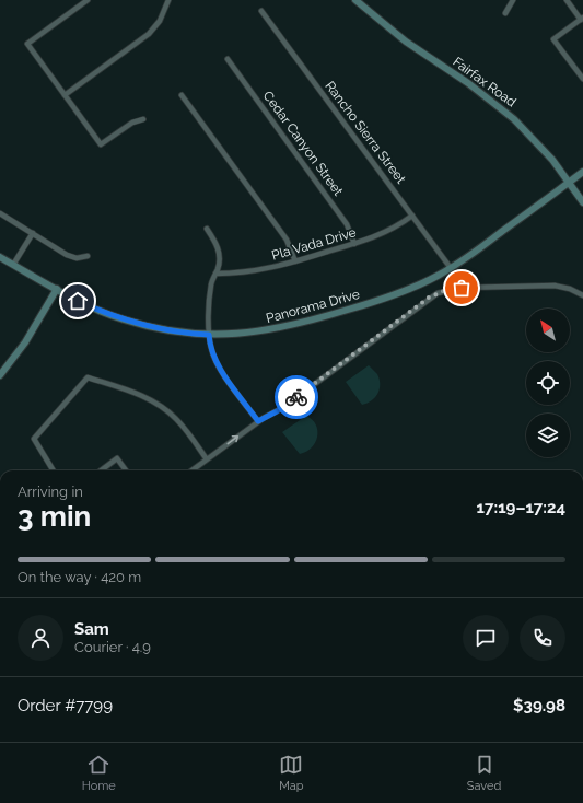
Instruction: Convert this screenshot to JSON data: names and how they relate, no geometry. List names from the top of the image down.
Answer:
{
  "streets": {
    "street": [
      "Fairfax Road",
      "Rancho Sierra Street",
      "Cedar Canyon Street",
      "Pla Vada Drive",
      "Panorama Drive"
    ]
  },
  "crossings": [
    ["Fairfax Road", "Panorama Drive"],
    ["Rancho Sierra Street", "Pla Vada Drive"],
    ["Rancho Sierra Street", "Panorama Drive"],
    ["Cedar Canyon Street", "Pla Vada Drive"]
  ],
  "north": "top left",
  "page": {
    "heading": ["3 min", "Arriving in", "17:19–17:24"],
    "panel": [
      "Sam",
      "Courier · 4.9",
      "Order #7799",
      "$39.98"
    ],
    "bar": "On the way · 420 m",
    "tabs": ["Home", "Map", "Saved"]
  }
}
